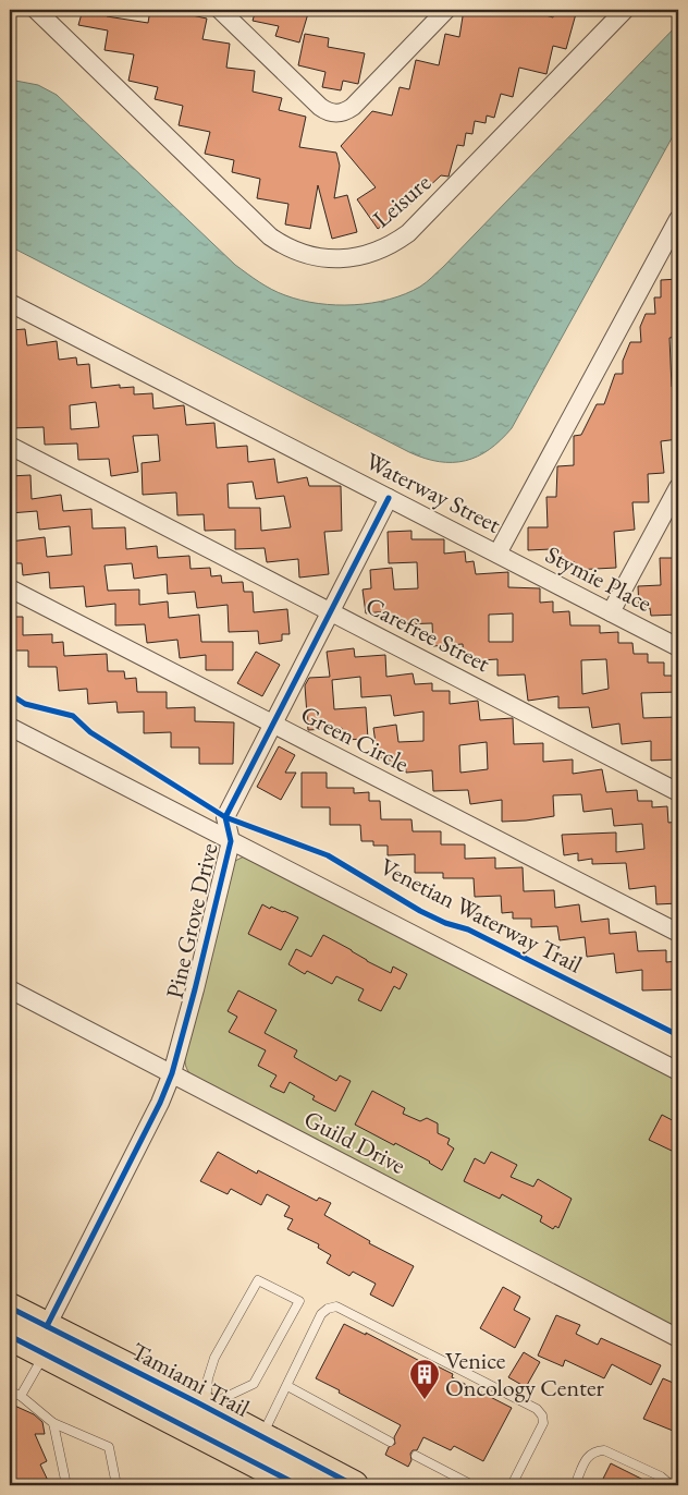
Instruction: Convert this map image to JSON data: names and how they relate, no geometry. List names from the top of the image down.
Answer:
{
  "streets": {
    "main road": ["Tamiami Trail"],
    "street": [
      "Leisure",
      "Waterway Street",
      "Stymie Place",
      "Carefree Street",
      "Green Circle",
      "Pine Grove Drive",
      "Guild Drive"
    ],
    "cycle path": ["Venetian Waterway Trail"]
  },
  "crossings": [
    ["Waterway Street", "Stymie Place"],
    ["Waterway Street", "Pine Grove Drive"],
    ["Carefree Street", "Pine Grove Drive"],
    ["Green Circle", "Pine Grove Drive"],
    ["Pine Grove Drive", "Guild Drive"],
    ["Pine Grove Drive", "Tamiami Trail"]
  ],
  "places": {
    "building": ["Venice Oncology Center"]
  }
}
